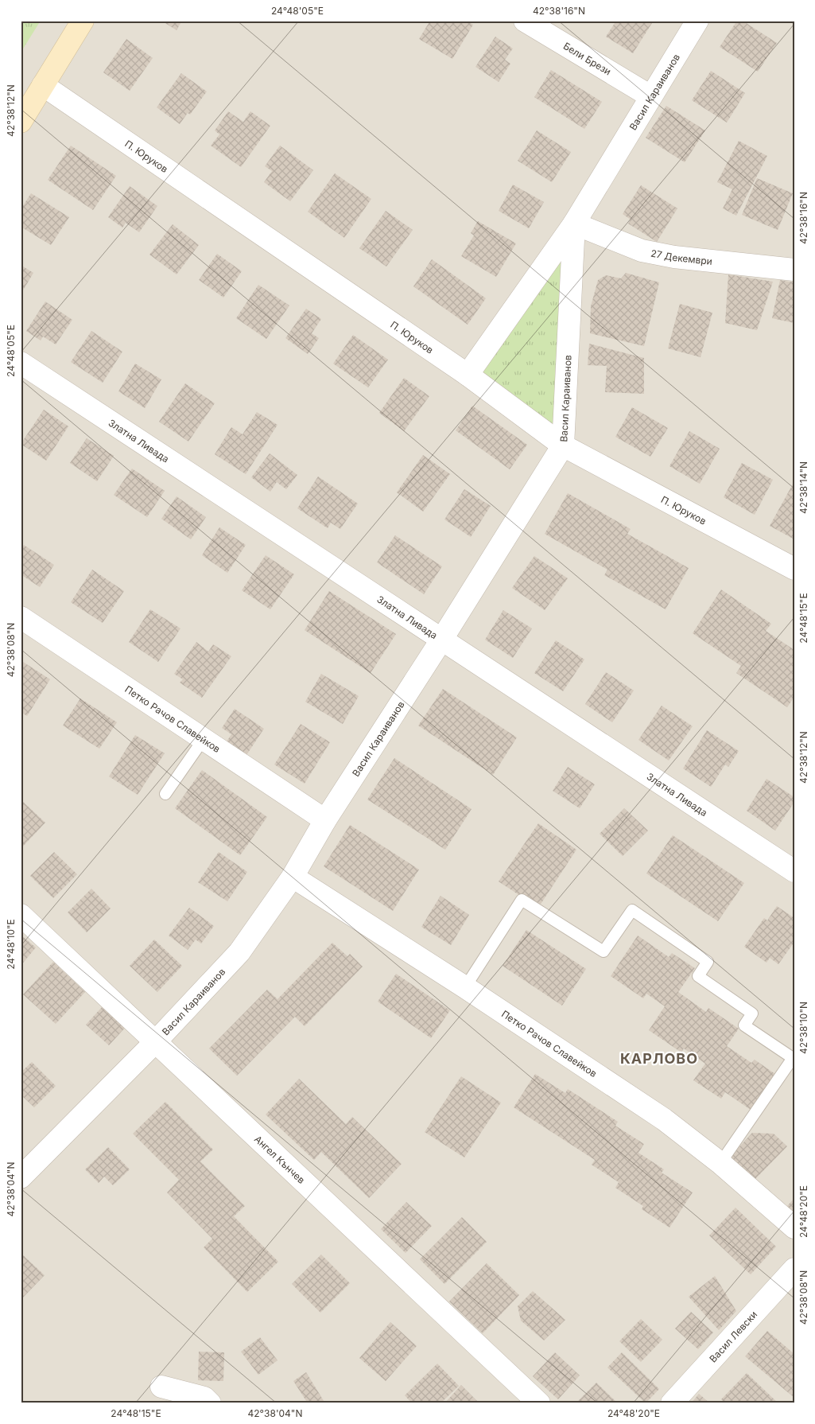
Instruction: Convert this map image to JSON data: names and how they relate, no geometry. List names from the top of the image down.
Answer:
{
  "streets": {
    "street": [
      "Бели Брези",
      "Васил Караиванов",
      "П. Юруков",
      "27 Декември",
      "Златна Ливада",
      "Петко Рачов Славейков",
      "Ангел Кънчев",
      "Васил Левски"
    ]
  },
  "crossings": [
    ["Бели Брези", "Васил Караиванов"],
    ["Васил Караиванов", "П. Юруков"],
    ["Васил Караиванов", "27 Декември"],
    ["Васил Караиванов", "Златна Ливада"],
    ["Васил Караиванов", "Петко Рачов Славейков"],
    ["Васил Караиванов", "Ангел Кънчев"]
  ],
  "districts": ["КАРЛОВО"],
  "coordinates": [
    "24°48'05\"E",
    "42°38'16\"N",
    "42°38'12\"N",
    "42°38'14\"N",
    "24°48'15\"E",
    "42°38'08\"N",
    "24°48'10\"E",
    "42°38'10\"N",
    "42°38'04\"N",
    "24°48'20\"E"
  ]
}
